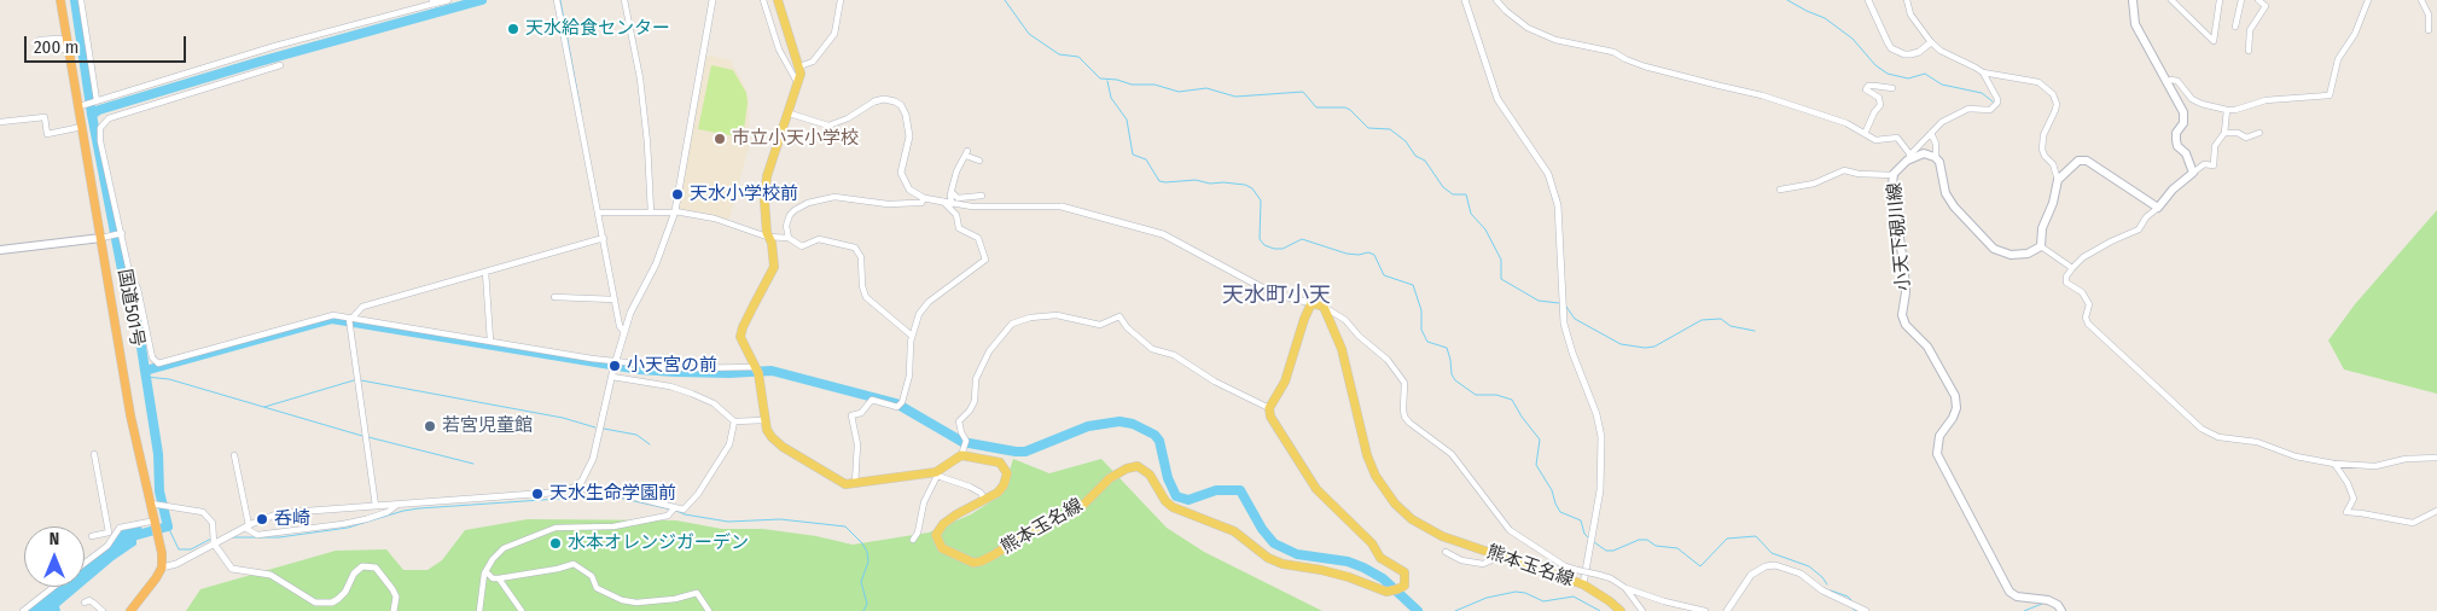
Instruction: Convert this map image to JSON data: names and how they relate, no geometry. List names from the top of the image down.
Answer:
{
  "streets": {
    "highway": ["国道501号"],
    "main road": ["小天下硯川線", "熊本玉名線"]
  },
  "districts": ["天水町小天"],
  "places": [
    "天水給食センター",
    "市立小天小学校",
    "天水小学校前",
    "小天宮の前",
    "若宮児童館",
    "天水生命学園前",
    "呑崎",
    "水本オレンジガーデン"
  ],
  "scale_bar": "200 m",
  "north": "top"
}
